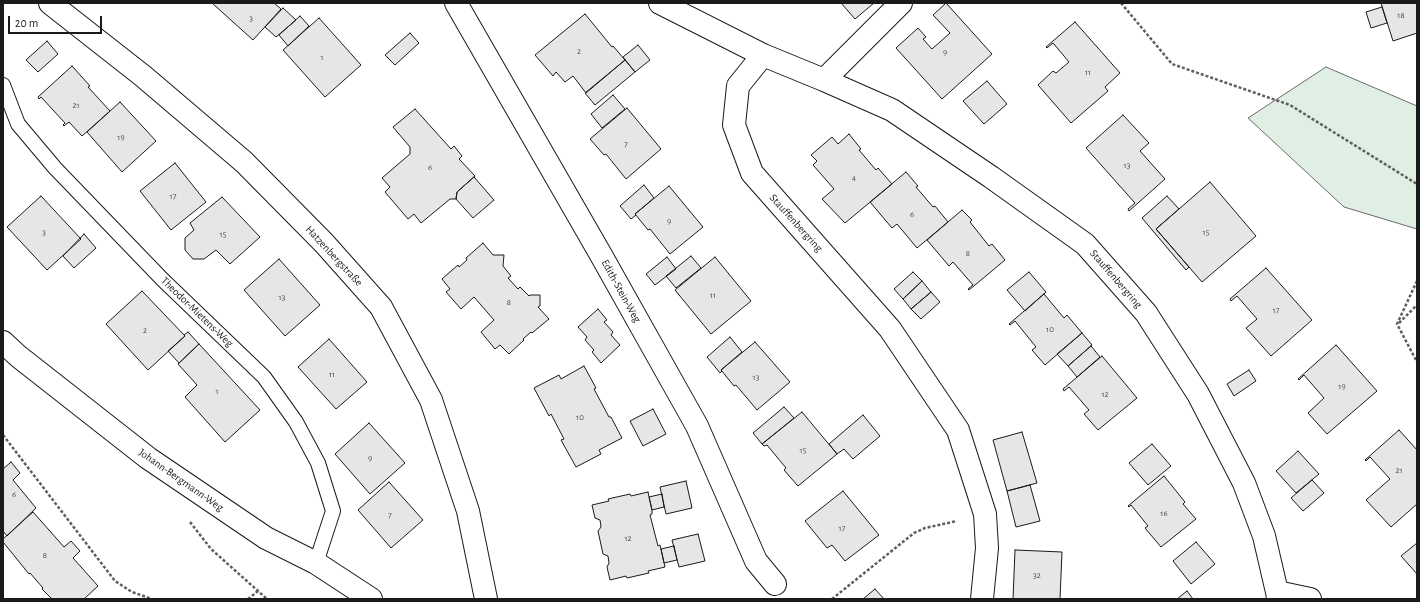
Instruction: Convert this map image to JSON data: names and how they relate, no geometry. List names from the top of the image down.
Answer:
{
  "streets": {
    "street": [
      "Stauffenbergring",
      "Hatzenbergstraße",
      "Edith-Stein-Weg",
      "Johann-Bergmann-Weg"
    ],
    "lane": ["Theodor-Mietens-Weg"]
  },
  "crossings": [
    ["Theodor-Mietens-Weg", "Johann-Bergmann-Weg"]
  ],
  "house_numbers": [
    "18",
    "3",
    "2",
    "9",
    "1",
    "11",
    "21",
    "19",
    "7",
    "13",
    "6",
    "4",
    "17",
    "6",
    "9",
    "3",
    "15",
    "15",
    "8",
    "11",
    "13",
    "8",
    "17",
    "10",
    "2",
    "11",
    "13",
    "19",
    "1",
    "12",
    "10",
    "15",
    "9",
    "21",
    "6",
    "16",
    "7",
    "17",
    "12",
    "8",
    "32"
  ],
  "scale_bar": "20 m"
}
